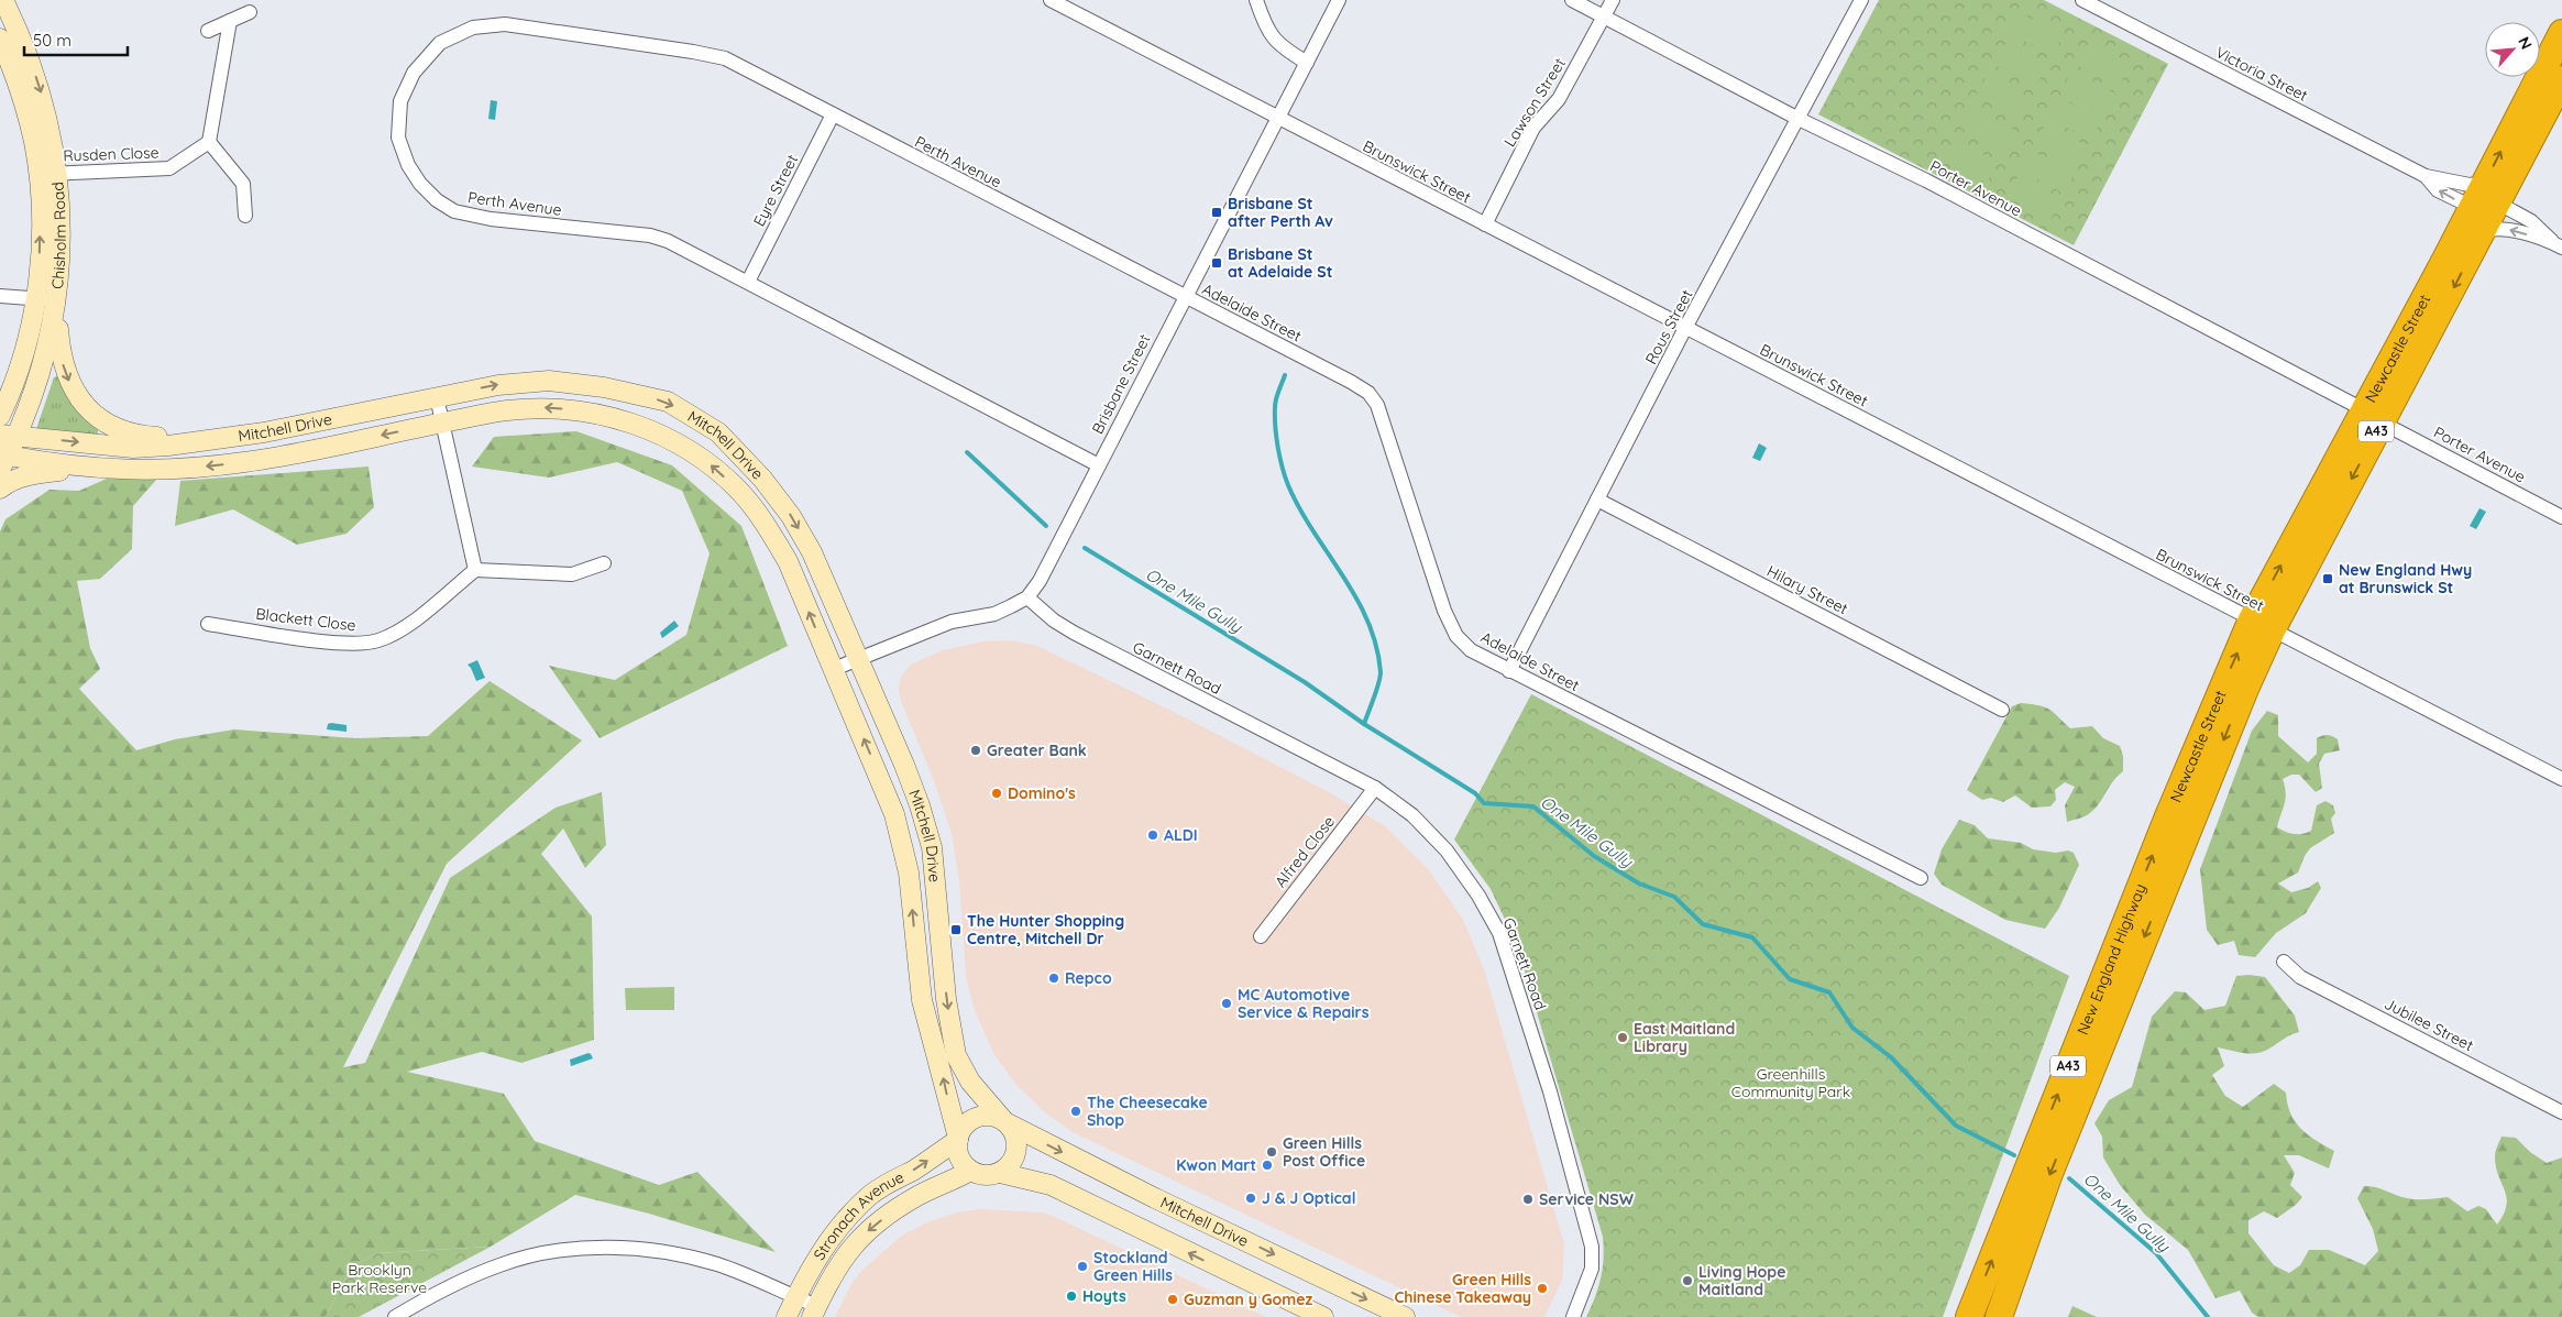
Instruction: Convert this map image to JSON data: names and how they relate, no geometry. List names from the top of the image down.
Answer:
{
  "streets": {
    "highway": ["Newcastle Street", "A43", "New England Highway"],
    "main road": ["Chisholm Road", "Mitchell Drive", "Stronach Avenue"],
    "street": [
      "Victoria Street",
      "Lawson Street",
      "Rusden Close",
      "Perth Avenue",
      "Brunswick Street",
      "Porter Avenue",
      "Eyre Street",
      "Adelaide Street",
      "Rous Street",
      "Brisbane Street",
      "Hilary Street",
      "Blackett Close",
      "Garnett Road",
      "Alfred Close",
      "Jubilee Street"
    ]
  },
  "crossings": [
    ["Victoria Street", "Newcastle Street"],
    ["Lawson Street", "Brunswick Street"],
    ["Lawson Street", "Porter Avenue"],
    ["Rusden Close", "Chisholm Road"],
    ["Perth Avenue", "Eyre Street"],
    ["Perth Avenue", "Adelaide Street"],
    ["Perth Avenue", "Brisbane Street"],
    ["Brunswick Street", "Rous Street"],
    ["Brunswick Street", "Newcastle Street"],
    ["Brunswick Street", "Brisbane Street"],
    ["Porter Avenue", "Rous Street"],
    ["Porter Avenue", "Newcastle Street"],
    ["Chisholm Road", "Mitchell Drive"],
    ["Adelaide Street", "Rous Street"],
    ["Adelaide Street", "Brisbane Street"],
    ["Rous Street", "Hilary Street"],
    ["Newcastle Street", "New England Highway"],
    ["Brisbane Street", "Mitchell Drive"],
    ["Brisbane Street", "Garnett Road"],
    ["Mitchell Drive", "Stronach Avenue"],
    ["Garnett Road", "Alfred Close"]
  ],
  "water": ["One Mile Gully"],
  "parks": ["Greenhills Community Park", "Brooklyn Park Reserve"],
  "places": {
    "transit": [
      "Brisbane St after Perth Av",
      "Brisbane St at Adelaide St",
      "New England Hwy at Brunswick St",
      "The Hunter Shopping Centre, Mitchell Dr"
    ],
    "other": [
      "Greater Bank",
      "Domino's",
      "ALDI",
      "Repco",
      "MC Automotive Service & Repairs",
      "East Maitland Library",
      "The Cheesecake Shop",
      "Green Hills Post Office",
      "Kwon Mart",
      "J & J Optical",
      "Service NSW",
      "Stockland Green Hills",
      "Living Hope Maitland",
      "Green Hills Chinese Takeaway",
      "Hoyts",
      "Guzman y Gomez"
    ]
  },
  "scale_bar": "50 m",
  "north": "top right"
}
